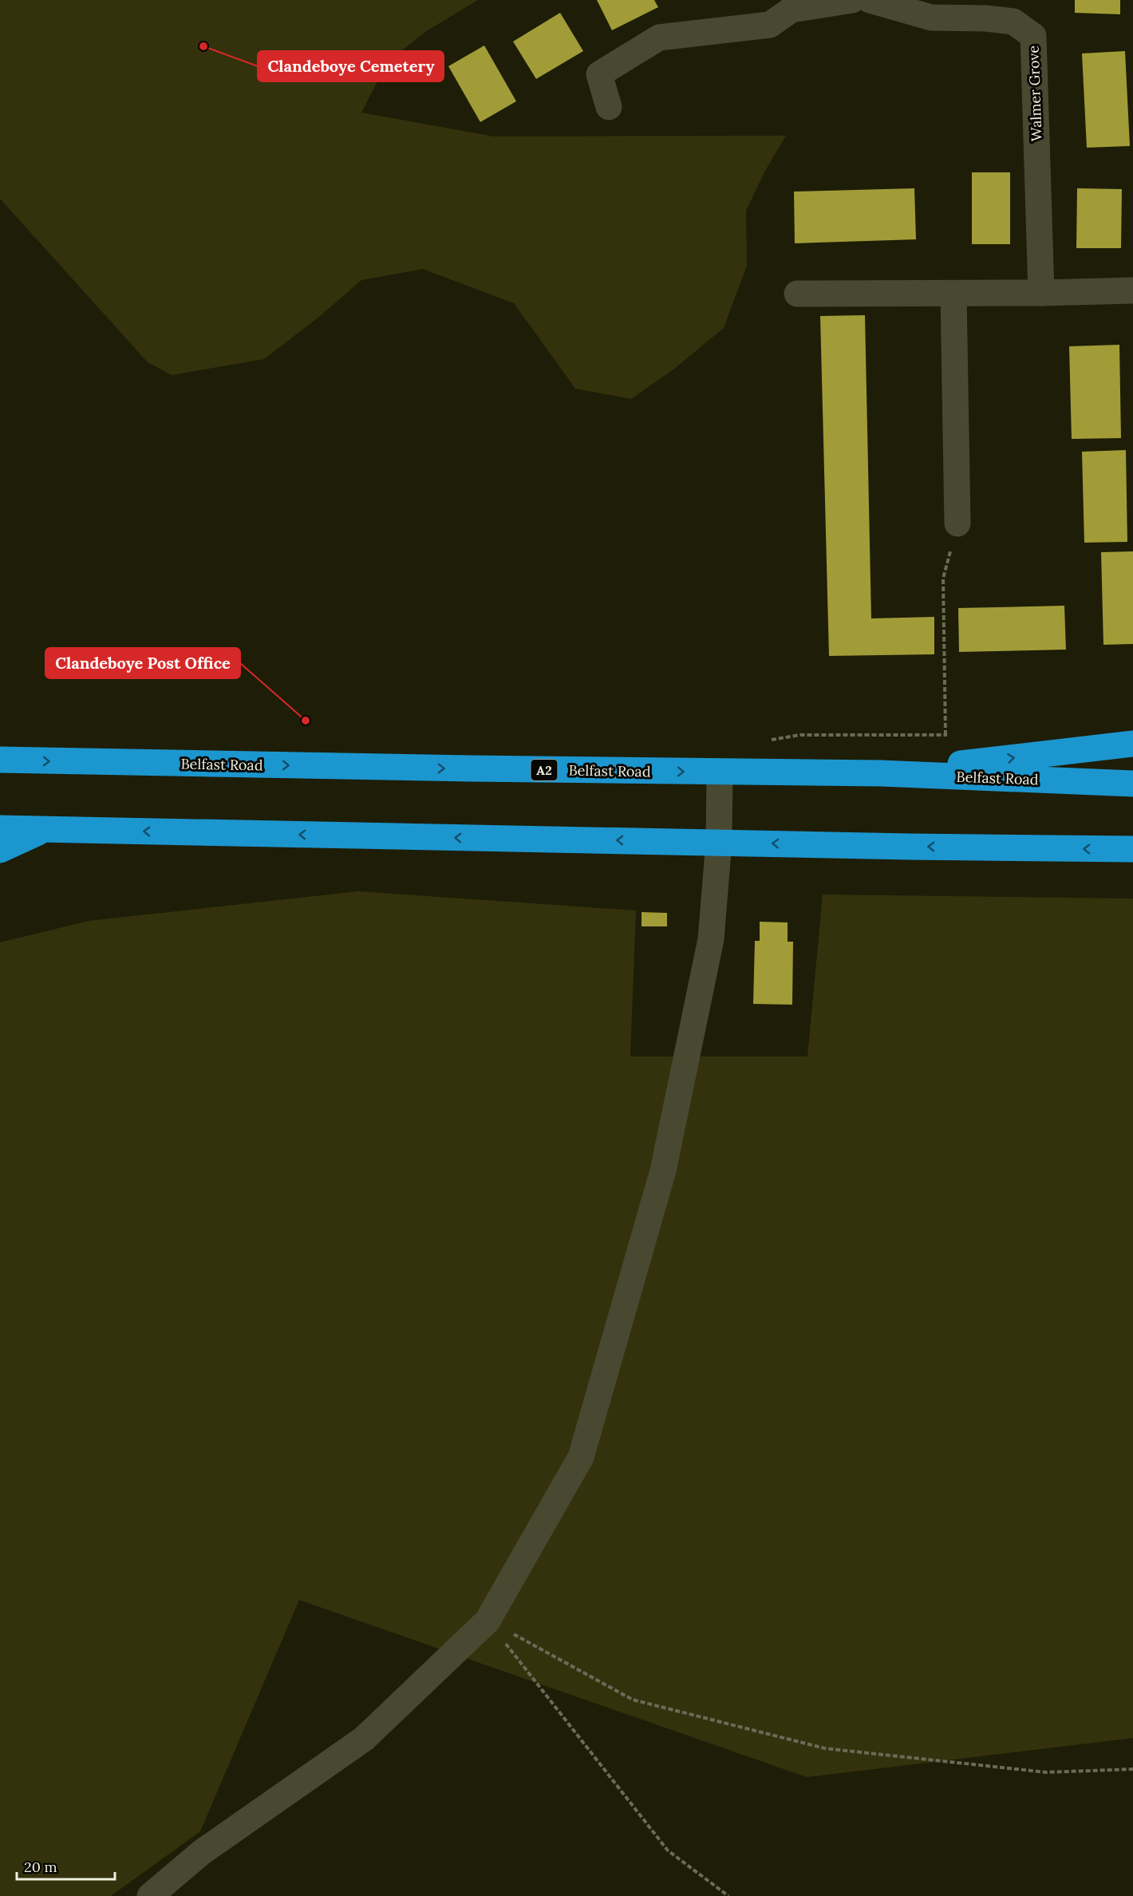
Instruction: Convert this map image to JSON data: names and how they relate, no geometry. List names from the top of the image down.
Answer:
{
  "streets": {
    "highway": ["Belfast Road", "A2"],
    "street": ["Walmer Grove"]
  },
  "places": ["Clandeboye Cemetery", "Clandeboye Post Office"],
  "scale_bar": "20 m"
}
